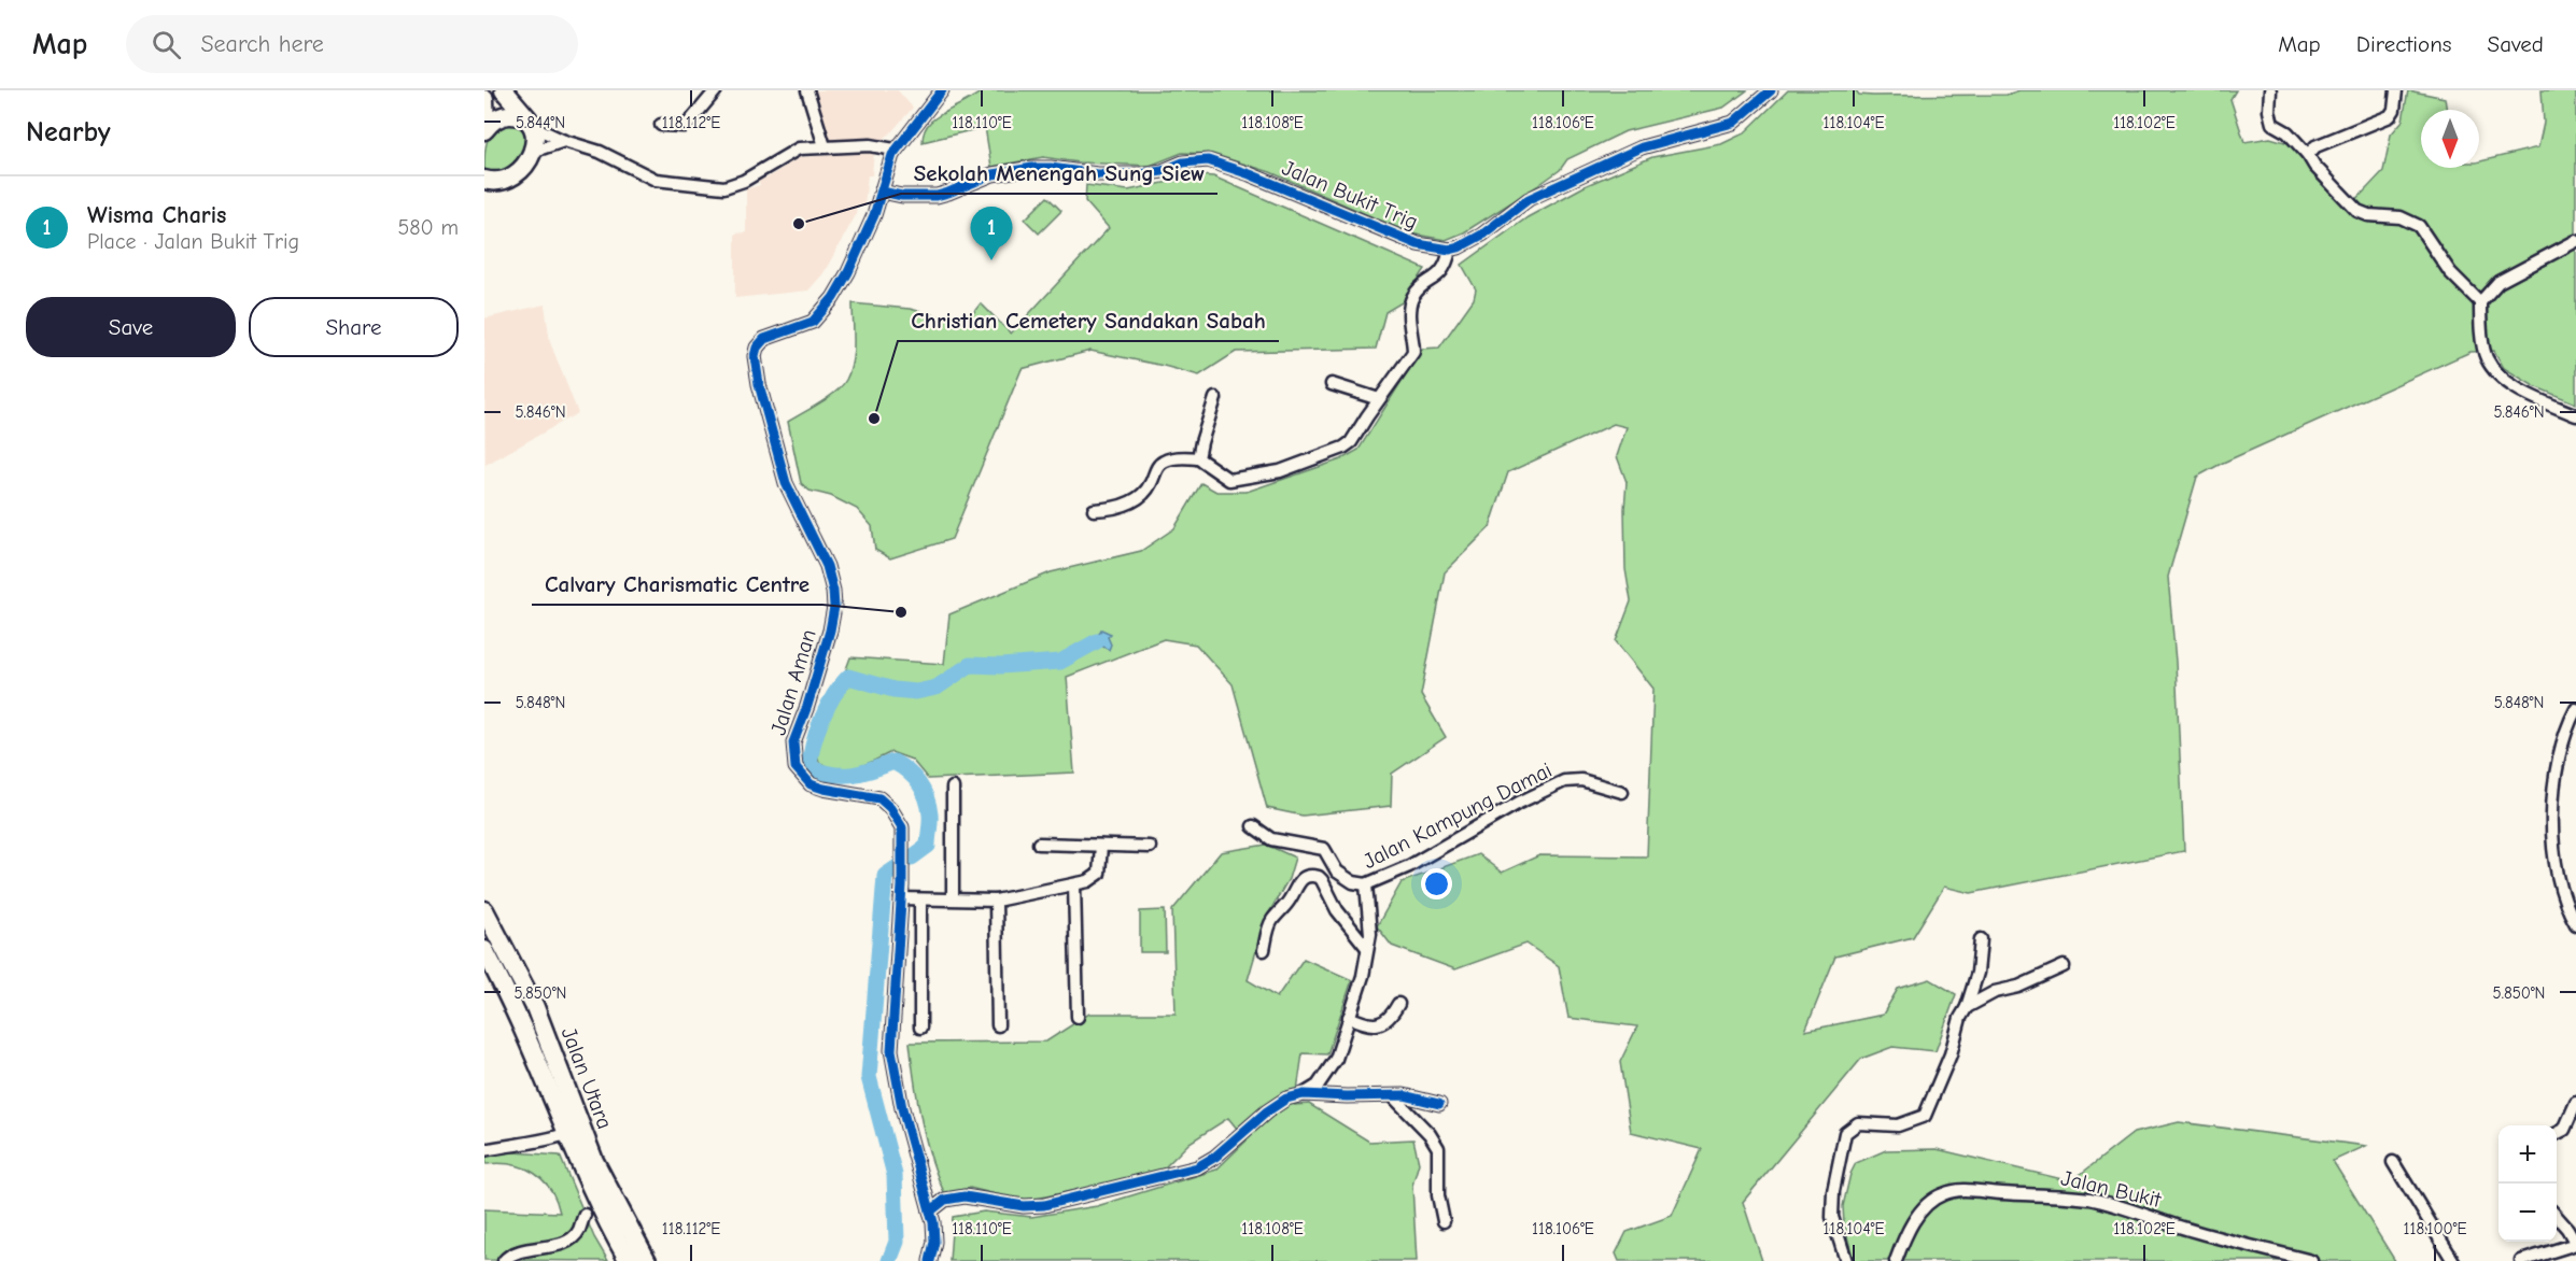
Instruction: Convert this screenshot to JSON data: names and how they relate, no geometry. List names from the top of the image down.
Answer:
{
  "streets": {
    "highway": ["Jalan Utara"],
    "street": [
      "Jalan Bukit Trig",
      "Jalan Aman",
      "Jalan Kampung Damai",
      "Jalan Bukit"
    ]
  },
  "crossings": [
    ["Jalan Bukit Trig", "Jalan Aman"]
  ],
  "places": ["Sekolah Menengah Sung Siew", "Christian Cemetery Sandakan Sabah", "Calvary Charismatic Centre"],
  "north": "bottom",
  "page": {
    "header": "Map",
    "search": "Search here",
    "nav": ["Map", "Directions", "Saved"],
    "heading": "Nearby",
    "list": [
      {
        "mark": "1",
        "name": "Wisma Charis",
        "note": "Place · Jalan Bukit Trig",
        "value": "580 m"
      }
    ],
    "pins": "1",
    "buttons": ["Save", "Share"],
    "map_buttons": ["+", "−"]
  },
  "coordinates": [
    "5.844°N",
    "118.112°E",
    "118.110°E",
    "118.108°E",
    "118.106°E",
    "118.104°E",
    "118.102°E",
    "5.846°N",
    "5.848°N",
    "5.850°N",
    "118.100°E"
  ]
}
